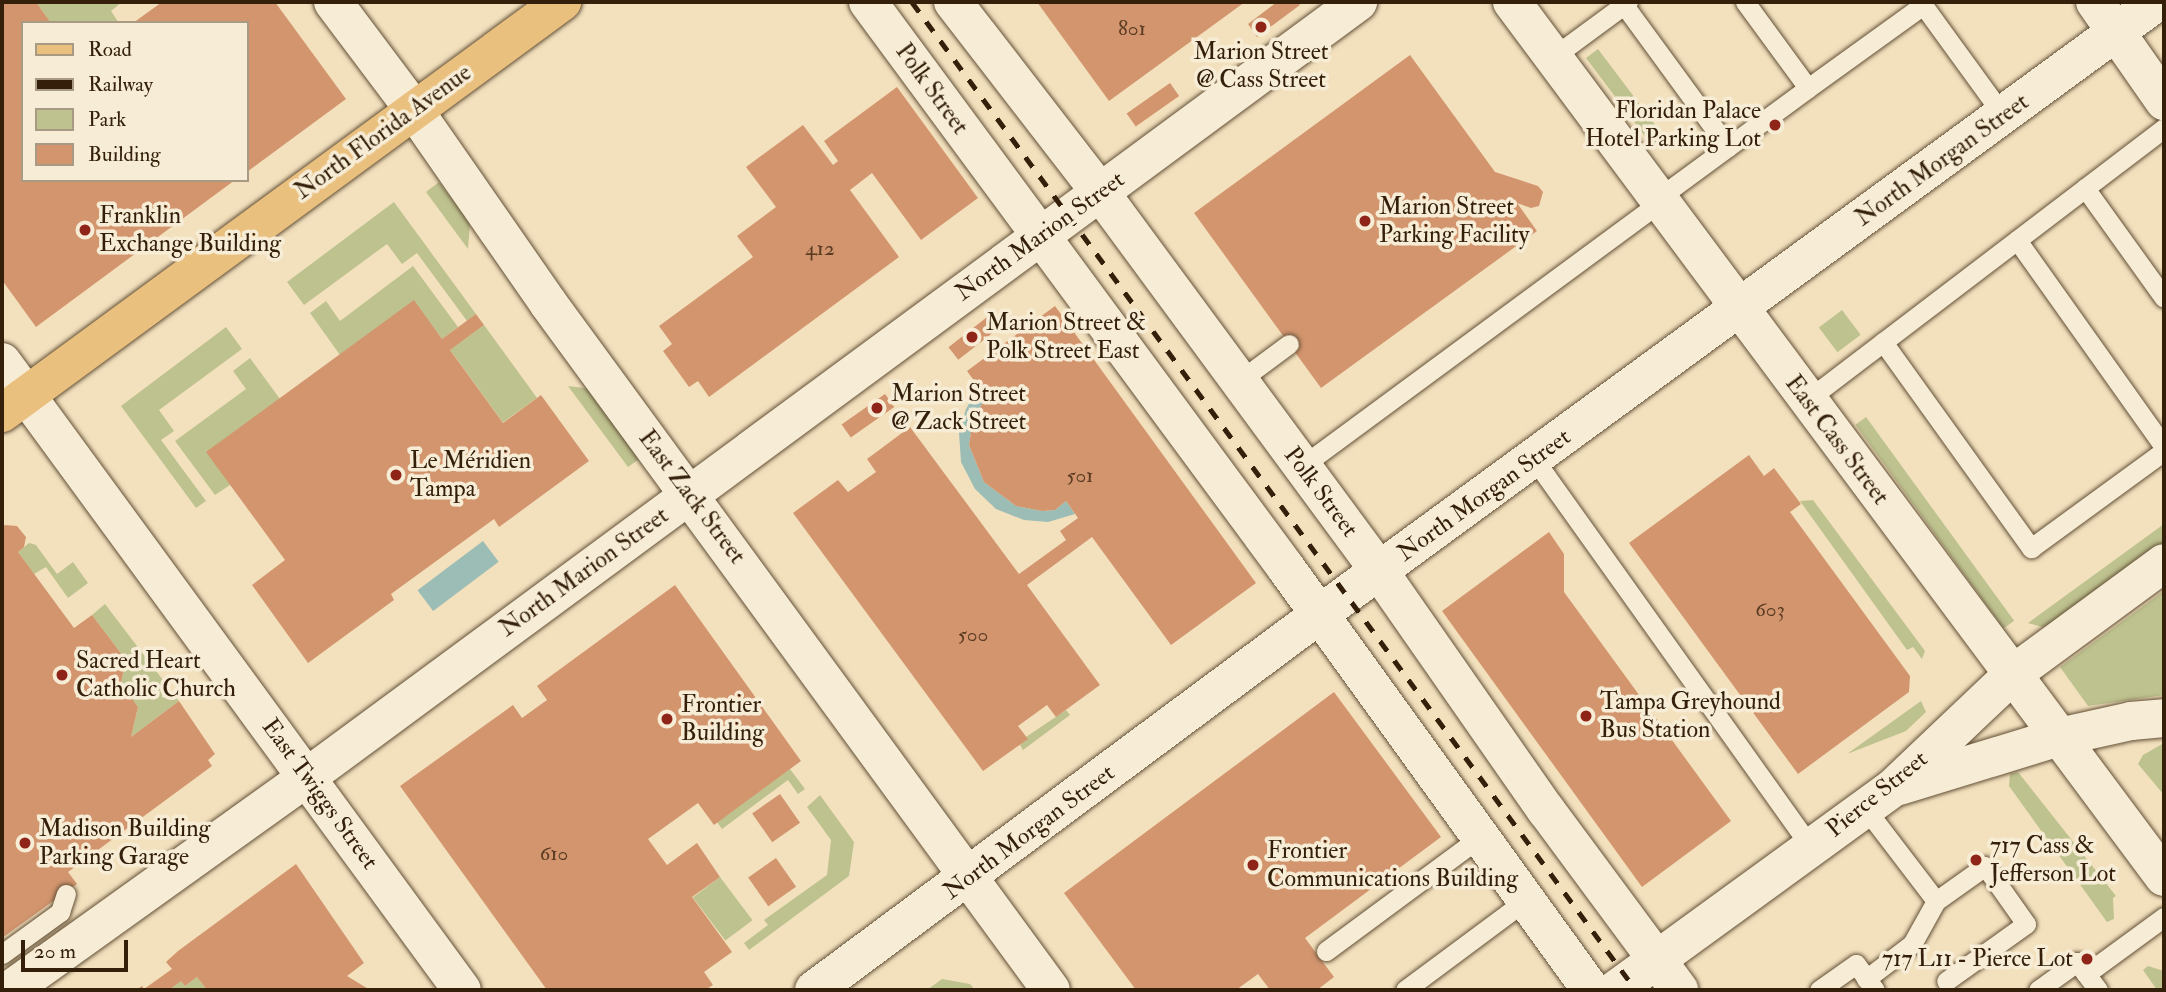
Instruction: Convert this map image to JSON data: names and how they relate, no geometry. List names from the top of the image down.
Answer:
{
  "streets": {
    "main road": ["North Florida Avenue"],
    "street": [
      "Polk Street",
      "North Morgan Street",
      "North Marion Street",
      "East Cass Street",
      "East Zack Street",
      "East Twiggs Street",
      "Pierce Street"
    ]
  },
  "crossings": [
    ["Polk Street", "North Morgan Street"],
    ["Polk Street", "North Marion Street"],
    ["Polk Street", "Pierce Street"],
    ["North Florida Avenue", "East Zack Street"],
    ["North Florida Avenue", "East Twiggs Street"],
    ["North Morgan Street", "East Cass Street"],
    ["North Morgan Street", "East Zack Street"],
    ["North Marion Street", "East Zack Street"],
    ["North Marion Street", "East Twiggs Street"],
    ["East Cass Street", "Pierce Street"]
  ],
  "places": [
    "Marion Street @ Cass Street",
    "Floridan Palace Hotel Parking Lot",
    "Marion Street Parking Facility",
    "Franklin Exchange Building",
    "Marion Street & Polk Street East",
    "Marion Street @ Zack Street",
    "Le Méridien Tampa",
    "Sacred Heart Catholic Church",
    "Tampa Greyhound Bus Station",
    "Frontier Building",
    "Madison Building Parking Garage",
    "717 Cass & Jefferson Lot",
    "Frontier Communications Building",
    "717 L11 - Pierce Lot"
  ],
  "house_numbers": [
    "801",
    "412",
    "501",
    "603",
    "500",
    "610"
  ],
  "legend": [
    "Road",
    "Railway",
    "Park",
    "Building"
  ],
  "scale_bar": "20 m"
}
